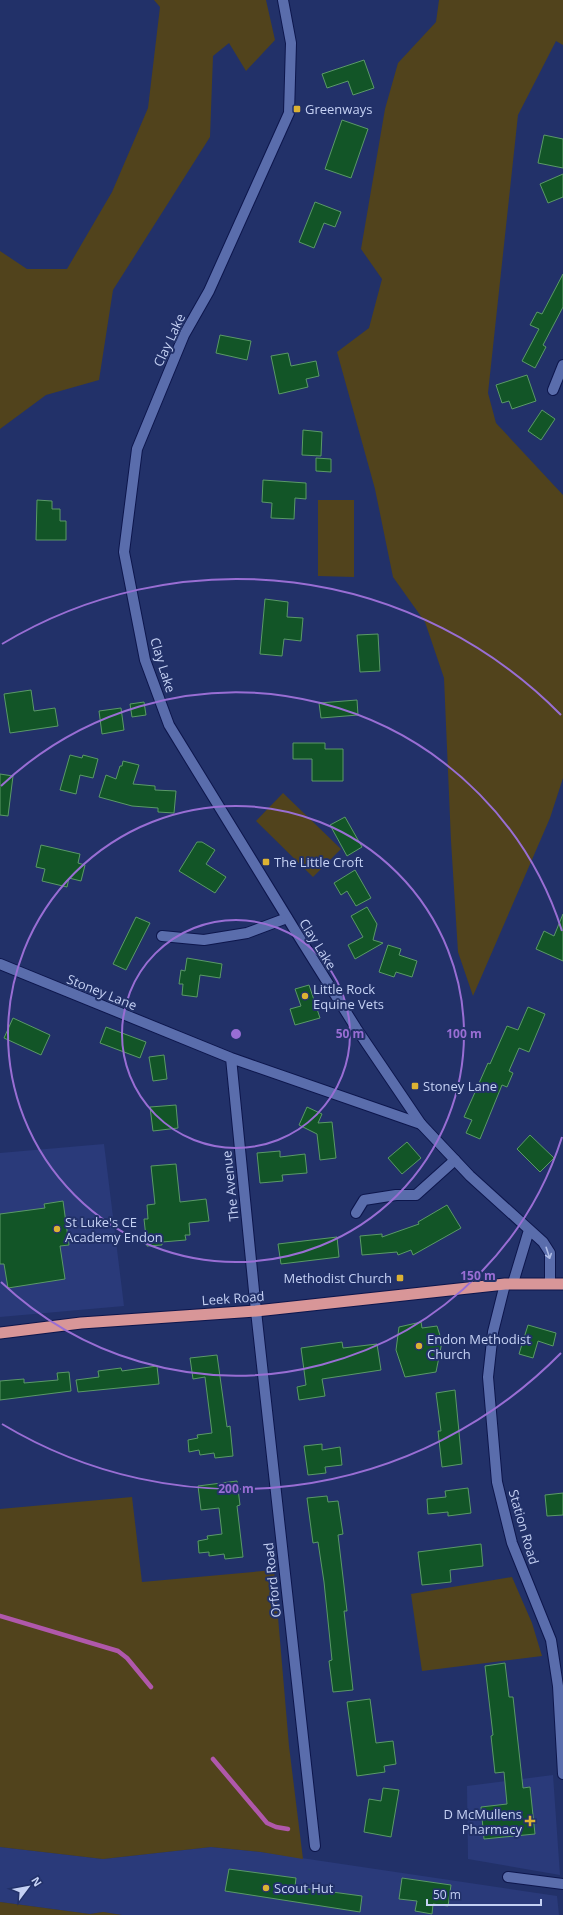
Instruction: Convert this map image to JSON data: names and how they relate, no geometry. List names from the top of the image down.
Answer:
{
  "streets": {
    "highway": ["Leek Road"],
    "street": [
      "Clay Lake",
      "Stoney Lane",
      "The Avenue",
      "Station Road",
      "Orford Road"
    ]
  },
  "crossings": [
    ["Clay Lake", "Stoney Lane"],
    ["Clay Lake", "Leek Road"],
    ["Stoney Lane", "The Avenue"],
    ["The Avenue", "Leek Road"],
    ["The Avenue", "Orford Road"],
    ["Leek Road", "Station Road"],
    ["Leek Road", "Orford Road"]
  ],
  "places": {
    "transit": [
      "Greenways",
      "The Little Croft",
      "Stoney Lane",
      "Methodist Church"
    ],
    "other": [
      "Little Rock Equine Vets",
      "St Luke's CE Academy Endon",
      "Endon Methodist Church",
      "Scout Hut"
    ],
    "health": ["D McMullens Pharmacy"]
  },
  "scale_bar": "50 m",
  "north": "top right",
  "rings": [
    "50 m",
    "100 m",
    "150 m",
    "200 m"
  ]
}
